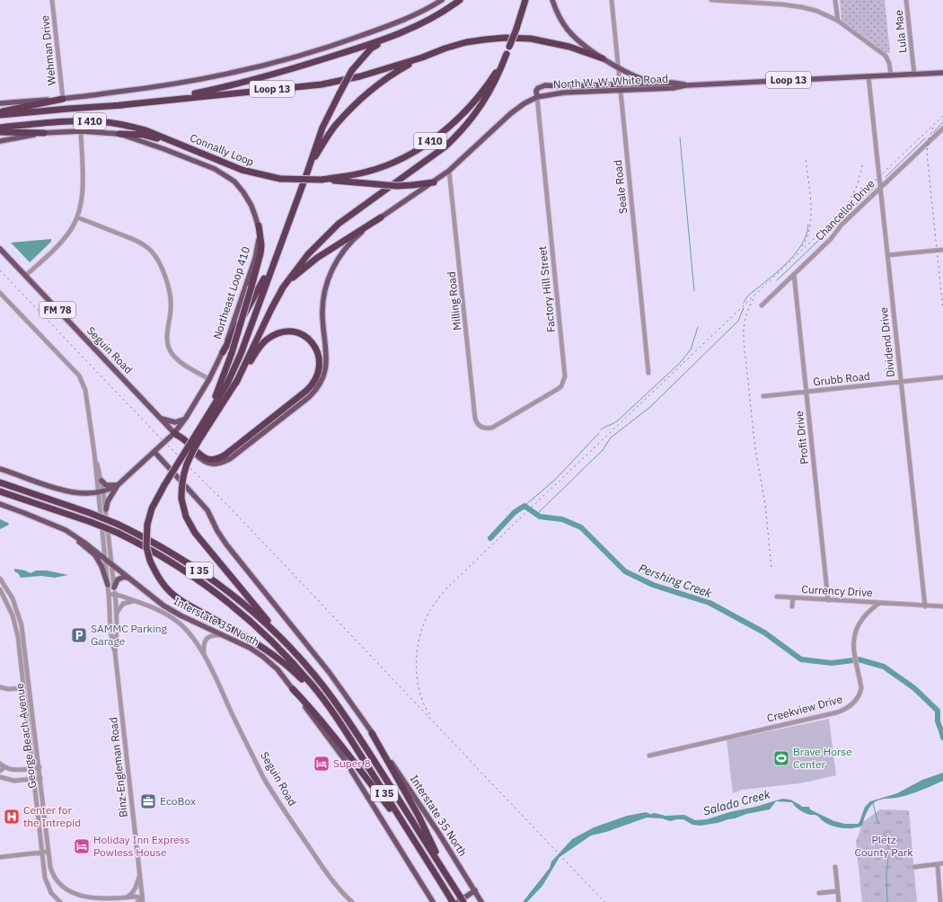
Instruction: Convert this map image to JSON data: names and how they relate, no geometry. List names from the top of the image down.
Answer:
{
  "streets": {
    "highway": [
      "Loop 13",
      "I 410",
      "Connally Loop",
      "I 35"
    ],
    "main road": [
      "North W. W. White Road",
      "Northeast Loop 410",
      "FM 78",
      "Seguin Road",
      "Interstate 35 North"
    ],
    "street": [
      "Lula Mae",
      "Wehman Drive",
      "Seale Road",
      "Chancellor Drive",
      "Factory Hill Street",
      "Milling Road",
      "Dividend Drive",
      "Grubb Road",
      "Profit Drive",
      "Currency Drive",
      "Creekview Drive",
      "George Beach Avenue",
      "Binz-Engleman Road"
    ]
  },
  "crossings": [
    ["Lula Mae", "North W. W. White Road"],
    ["Loop 13", "North W. W. White Road"],
    ["Loop 13", "I 410"],
    ["North W. W. White Road", "Seale Road"],
    ["North W. W. White Road", "Factory Hill Street"],
    ["North W. W. White Road", "Milling Road"],
    ["North W. W. White Road", "Dividend Drive"],
    ["Chancellor Drive", "Dividend Drive"],
    ["Chancellor Drive", "Profit Drive"],
    ["Factory Hill Street", "Milling Road"],
    ["Northeast Loop 410", "FM 78"],
    ["Northeast Loop 410", "Interstate 35 North"],
    ["Northeast Loop 410", "Binz-Engleman Road"],
    ["FM 78", "Seguin Road"],
    ["Dividend Drive", "Grubb Road"],
    ["Seguin Road", "Binz-Engleman Road"],
    ["Grubb Road", "Profit Drive"],
    ["Profit Drive", "Currency Drive"],
    ["Currency Drive", "Creekview Drive"],
    ["Interstate 35 North", "Binz-Engleman Road"],
    ["George Beach Avenue", "Binz-Engleman Road"]
  ],
  "water": ["Pershing Creek", "Salado Creek"],
  "parks": ["Pletz County Park"],
  "places": {
    "parking": ["SAMMC Parking Garage"],
    "sports": ["Brave Horse Center"],
    "hotel": ["Super 8", "Holiday Inn Express Powless House"],
    "office": ["EcoBox"],
    "hospital": ["Center for the Intrepid"]
  }
}
